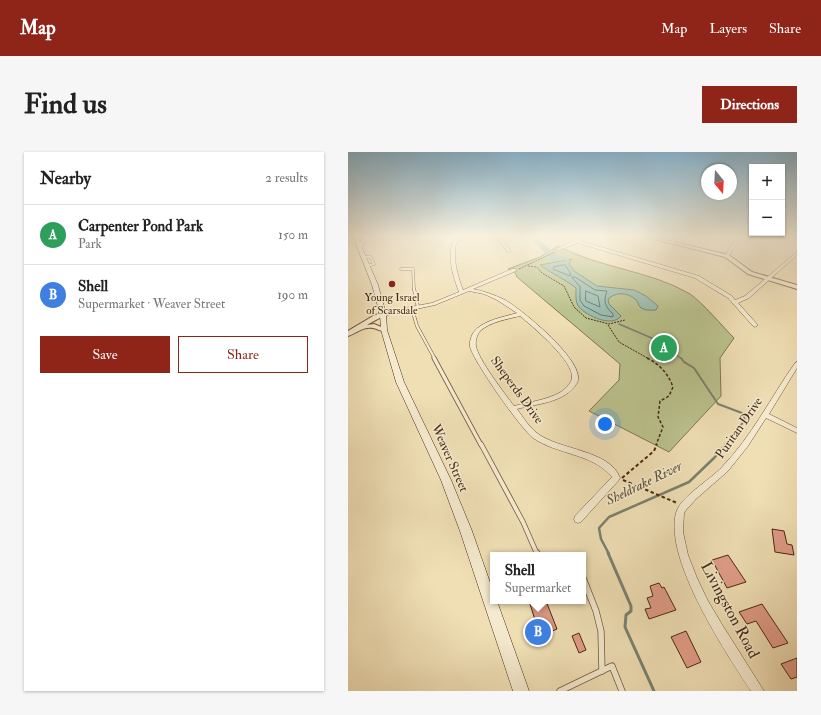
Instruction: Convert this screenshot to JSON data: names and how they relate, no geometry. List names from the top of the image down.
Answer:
{
  "streets": {
    "main road": ["Weaver Street"],
    "street": ["Sheperds Drive", "Puritan Drive", "Livingston Road"]
  },
  "crossings": [
    ["Puritan Drive", "Livingston Road"]
  ],
  "water": ["Sheldrake River"],
  "places": ["Young Israel of Scarsdale"],
  "north": "bottom",
  "page": {
    "header": "Map",
    "nav": ["Map", "Layers", "Share"],
    "buttons": [
      "Directions",
      ["Save", "Share"]
    ],
    "title": "Find us",
    "heading": ["Nearby", "2 results"],
    "map_buttons": ["+", "−"],
    "list": [
      {
        "mark": "A",
        "name": "Carpenter Pond Park",
        "note": "Park",
        "value": "150 m"
      },
      {
        "mark": "B",
        "name": "Shell",
        "note": "Supermarket · Weaver Street",
        "value": "190 m"
      }
    ],
    "pins": ["A", "B"],
    "popup": ["Shell", "Supermarket"]
  }
}
